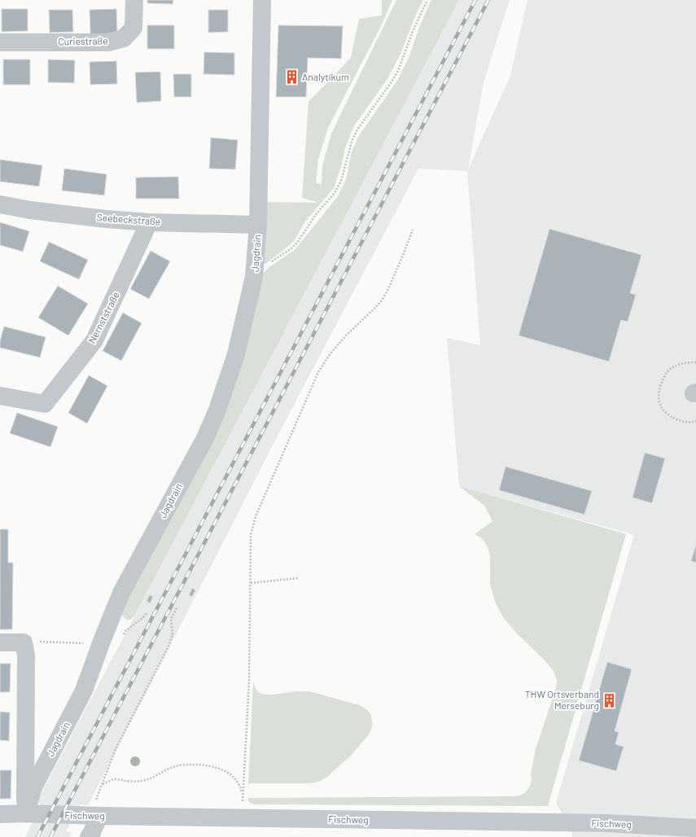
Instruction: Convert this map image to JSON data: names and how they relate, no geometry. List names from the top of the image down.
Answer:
{
  "streets": {
    "street": [
      "Curiestraße",
      "Seebeckstraße",
      "Jagdrain",
      "Nernststraße",
      "Fischweg"
    ]
  },
  "crossings": [
    ["Seebeckstraße", "Jagdrain"],
    ["Seebeckstraße", "Nernststraße"],
    ["Jagdrain", "Fischweg"]
  ],
  "places": {
    "building": ["Analytikum", "THW Ortsverband Merseburg"]
  }
}
